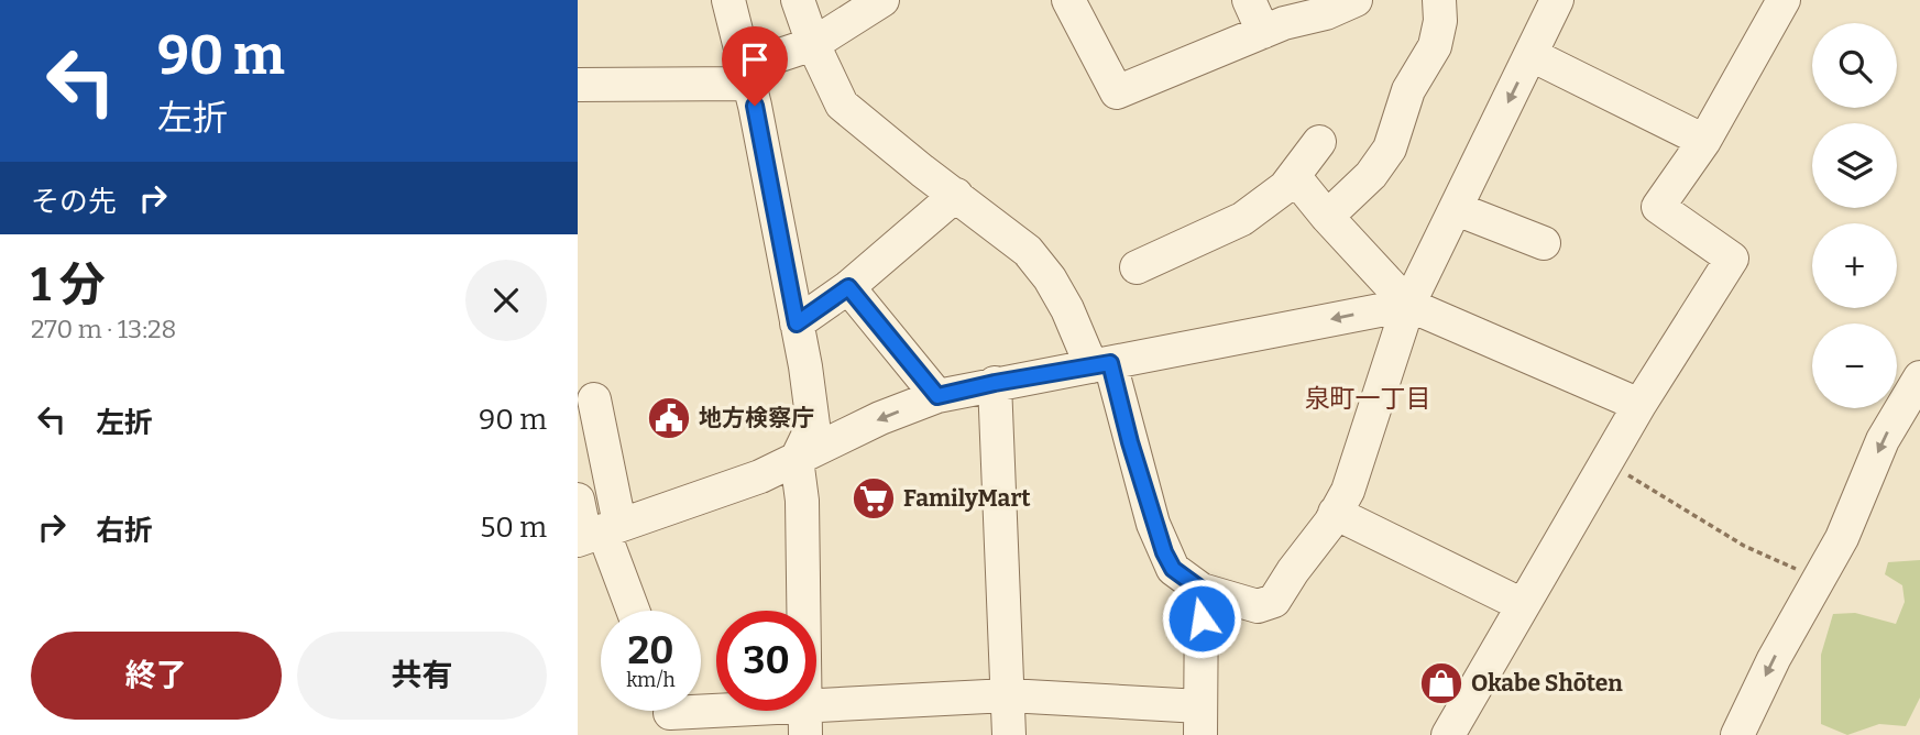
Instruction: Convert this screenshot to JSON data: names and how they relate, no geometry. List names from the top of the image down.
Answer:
{
  "districts": ["泉町一丁目"],
  "places": {
    "public building": ["地方検察庁"],
    "supermarket": ["FamilyMart"],
    "shop": ["Okabe Shōten"]
  },
  "page": {
    "turn": ["90 m", "左折"],
    "map_buttons": ["+", "−"],
    "then": "その先",
    "heading": ["1 分", "270 m · 13:28"],
    "list": [
      {
        "name": "左折",
        "value": "90 m"
      },
      {
        "name": "右折",
        "value": "50 m"
      }
    ],
    "speed": "20 km/h",
    "limit": "30",
    "buttons": ["終了", "共有"]
  }
}
